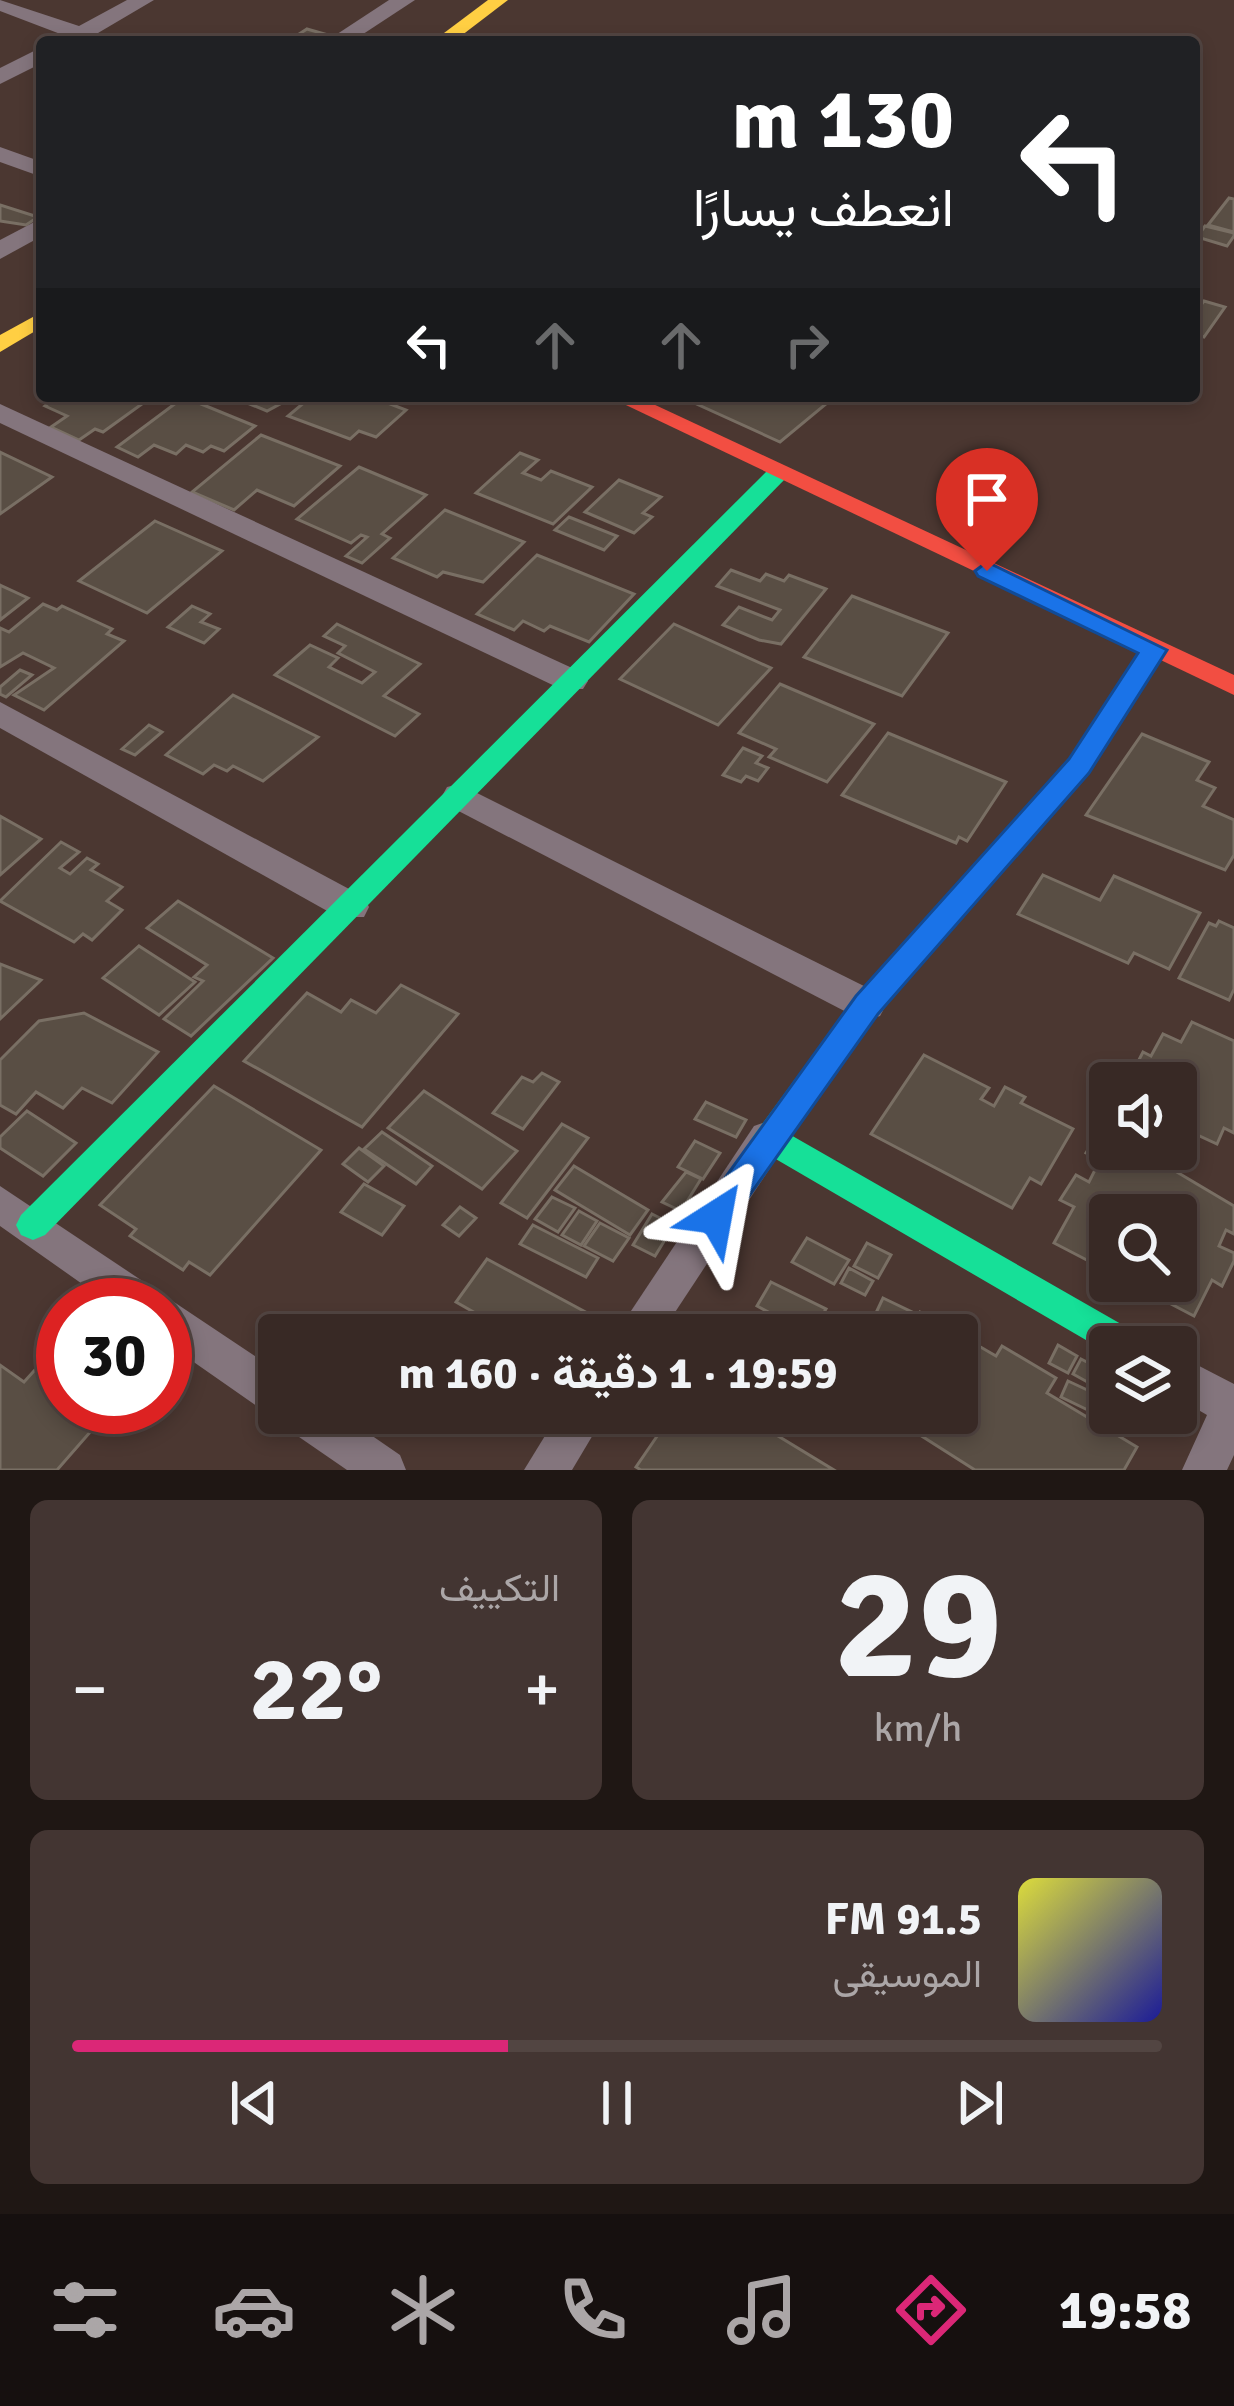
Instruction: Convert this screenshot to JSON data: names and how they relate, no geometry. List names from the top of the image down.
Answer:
{
  "page": {
    "turn": ["130 m", "انعطف يسارًا"],
    "limit": "30",
    "trip": "19:59 · 1 دقيقة · 160 m",
    "tile": [
      ["29", "km/h"],
      "التكييف"
    ],
    "heat": ["−", "22°", "+"],
    "song": ["91.5 FM", "الموسيقى"],
    "tabs": "19:58"
  }
}
